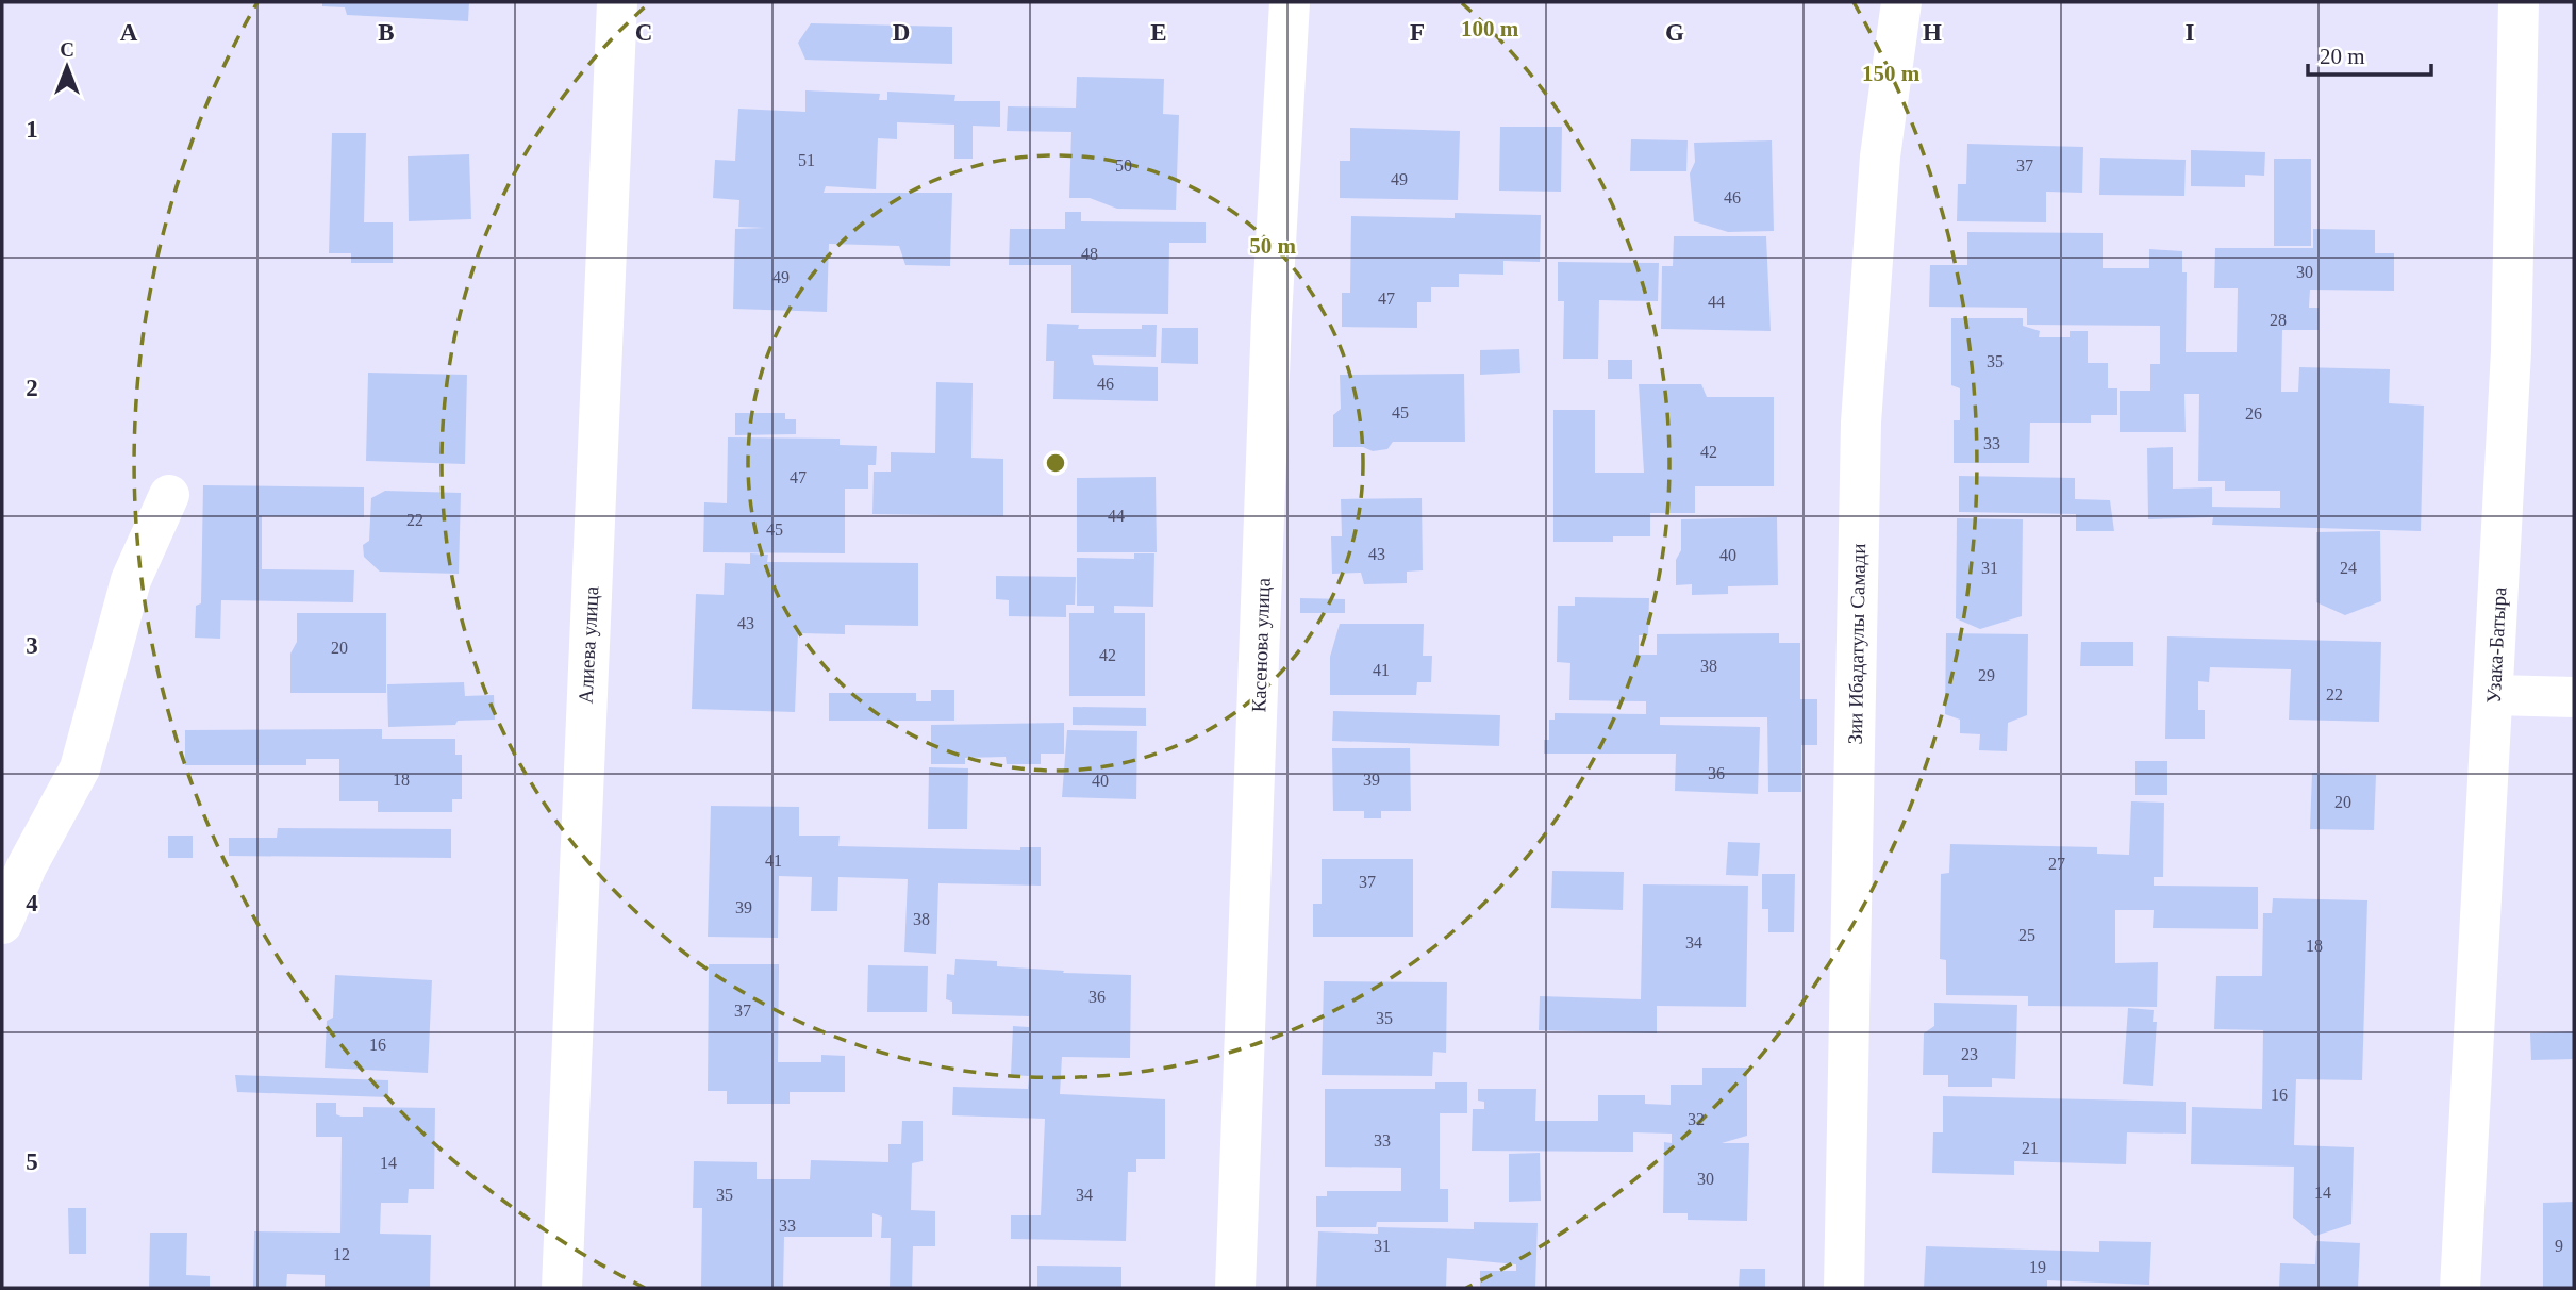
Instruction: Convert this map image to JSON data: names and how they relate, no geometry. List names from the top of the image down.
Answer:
{
  "streets": {
    "street": [
      "Зии Ибадатулы Самади",
      "Алиева улица",
      "Касенова улица",
      "Узака-Батыра"
    ]
  },
  "house_numbers": [
    "51",
    "50",
    "37",
    "49",
    "46",
    "48",
    "30",
    "49",
    "47",
    "44",
    "28",
    "35",
    "46",
    "45",
    "26",
    "33",
    "42",
    "47",
    "44",
    "22",
    "45",
    "43",
    "40",
    "31",
    "24",
    "43",
    "20",
    "42",
    "38",
    "41",
    "29",
    "22",
    "36",
    "18",
    "39",
    "40",
    "20",
    "41",
    "27",
    "37",
    "39",
    "38",
    "25",
    "34",
    "18",
    "36",
    "37",
    "35",
    "16",
    "23",
    "16",
    "32",
    "33",
    "21",
    "14",
    "30",
    "14",
    "35",
    "34",
    "33",
    "31",
    "9",
    "12",
    "19"
  ],
  "scale_bar": "20 m",
  "north": "top",
  "grid": {
    "columns": [
      "A",
      "B",
      "C",
      "D",
      "E",
      "F",
      "G",
      "H",
      "I"
    ],
    "rows": [
      "1",
      "2",
      "3",
      "4",
      "5"
    ]
  },
  "rings": ["100 m", "150 m", "50 m"]
}
